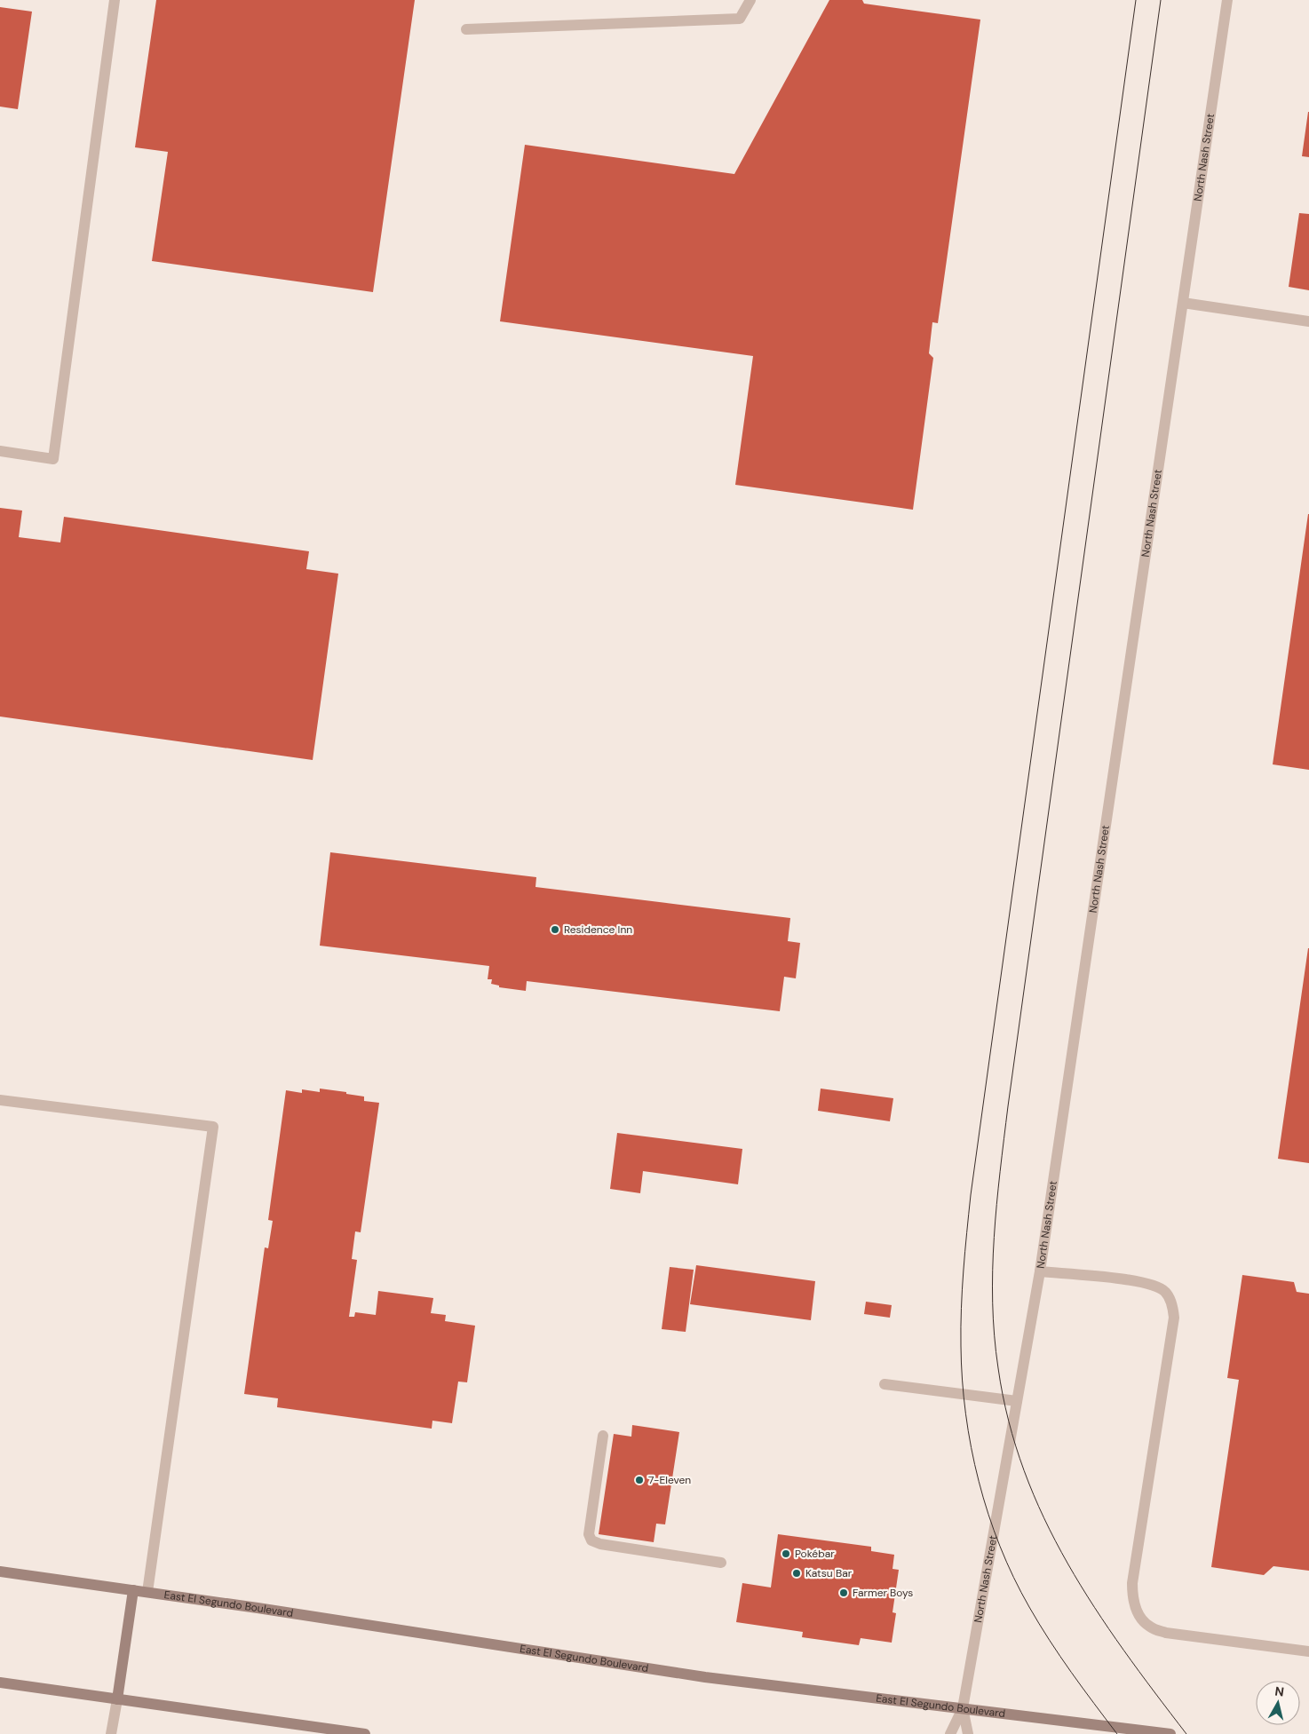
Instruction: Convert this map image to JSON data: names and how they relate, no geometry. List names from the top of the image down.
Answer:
{
  "streets": {
    "main road": ["East El Segundo Boulevard"],
    "street": ["North Nash Street"]
  },
  "crossings": [
    ["North Nash Street", "East El Segundo Boulevard"]
  ],
  "places": [
    "Residence Inn",
    "7-Eleven",
    "Pokébar",
    "Katsu Bar",
    "Farmer Boys"
  ],
  "north": "top"
}
